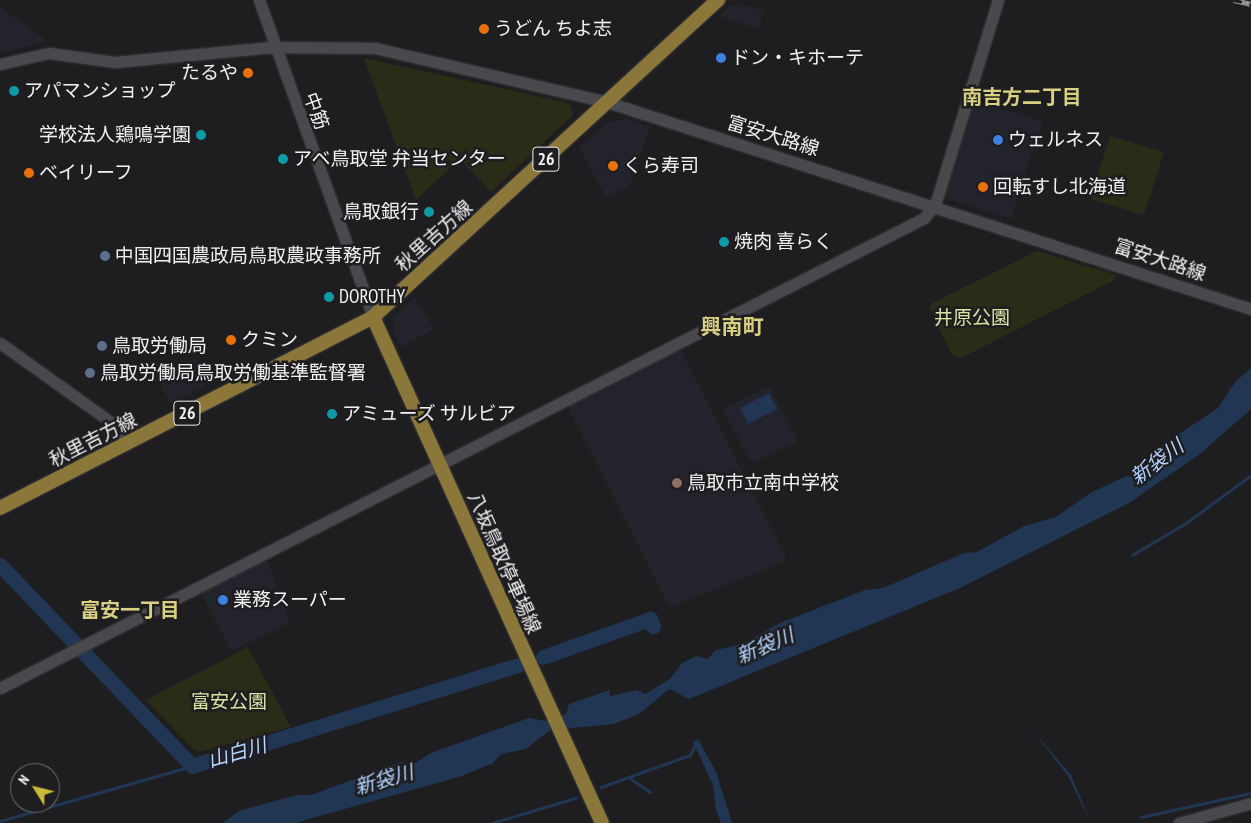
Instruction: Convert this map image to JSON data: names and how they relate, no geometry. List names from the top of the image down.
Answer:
{
  "streets": {
    "main road": ["26", "秋里吉方線", "八坂鳥取停車場線"],
    "street": ["中筋", "富安大路線"]
  },
  "crossings": [
    ["中筋", "富安大路線"],
    ["中筋", "秋里吉方線"],
    ["中筋", "八坂鳥取停車場線"],
    ["富安大路線", "秋里吉方線"],
    ["秋里吉方線", "八坂鳥取停車場線"]
  ],
  "districts": ["南吉方二丁目", "興南町", "富安一丁目"],
  "water": ["新袋川", "山白川"],
  "parks": ["井原公園", "富安公園"],
  "places": [
    "うどん ちよ志",
    "ドン・キホーテ",
    "たるや",
    "アパマンショップ",
    "学校法人鶏鳴学園",
    "ウェルネス",
    "アベ鳥取堂 弁当センター",
    "くら寿司",
    "ベイリーフ",
    "回転すし北海道",
    "鳥取銀行",
    "焼肉 喜らく",
    "中国四国農政局鳥取農政事務所",
    "DOROTHY",
    "クミン",
    "鳥取労働局",
    "鳥取労働局鳥取労働基準監督署",
    "アミューズ サルビア",
    "鳥取市立南中学校",
    "業務スーパー"
  ],
  "north": "top left"
}
